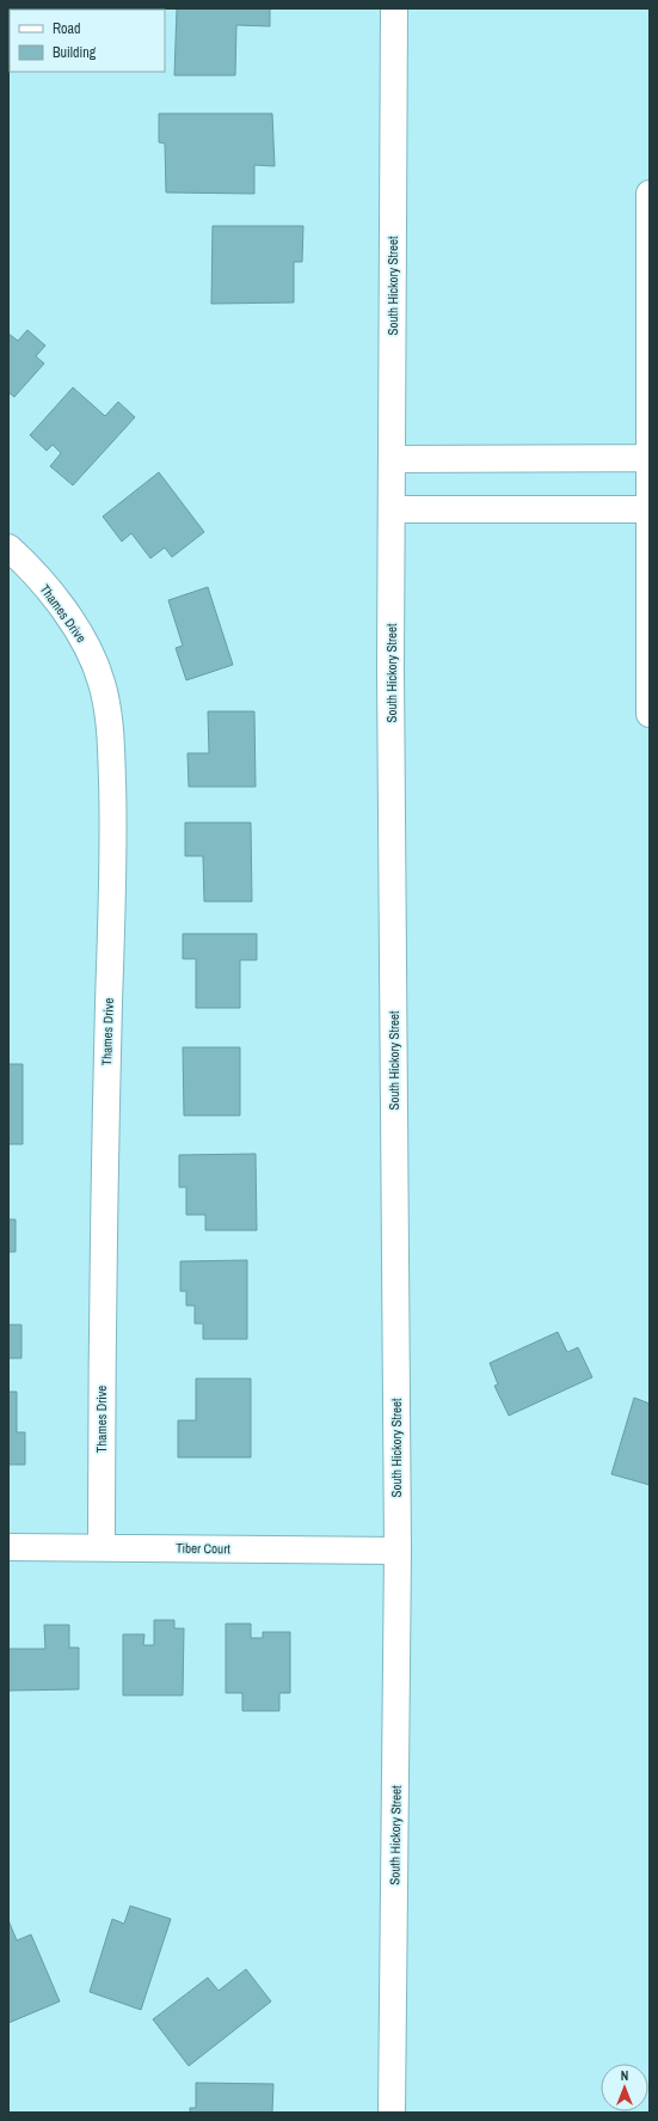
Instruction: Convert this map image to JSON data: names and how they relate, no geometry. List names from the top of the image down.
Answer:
{
  "streets": {
    "street": ["South Hickory Street", "Thames Drive", "Tiber Court"]
  },
  "crossings": [
    ["South Hickory Street", "Tiber Court"],
    ["Thames Drive", "Tiber Court"]
  ],
  "legend": ["Road", "Building"],
  "north": "top"
}
